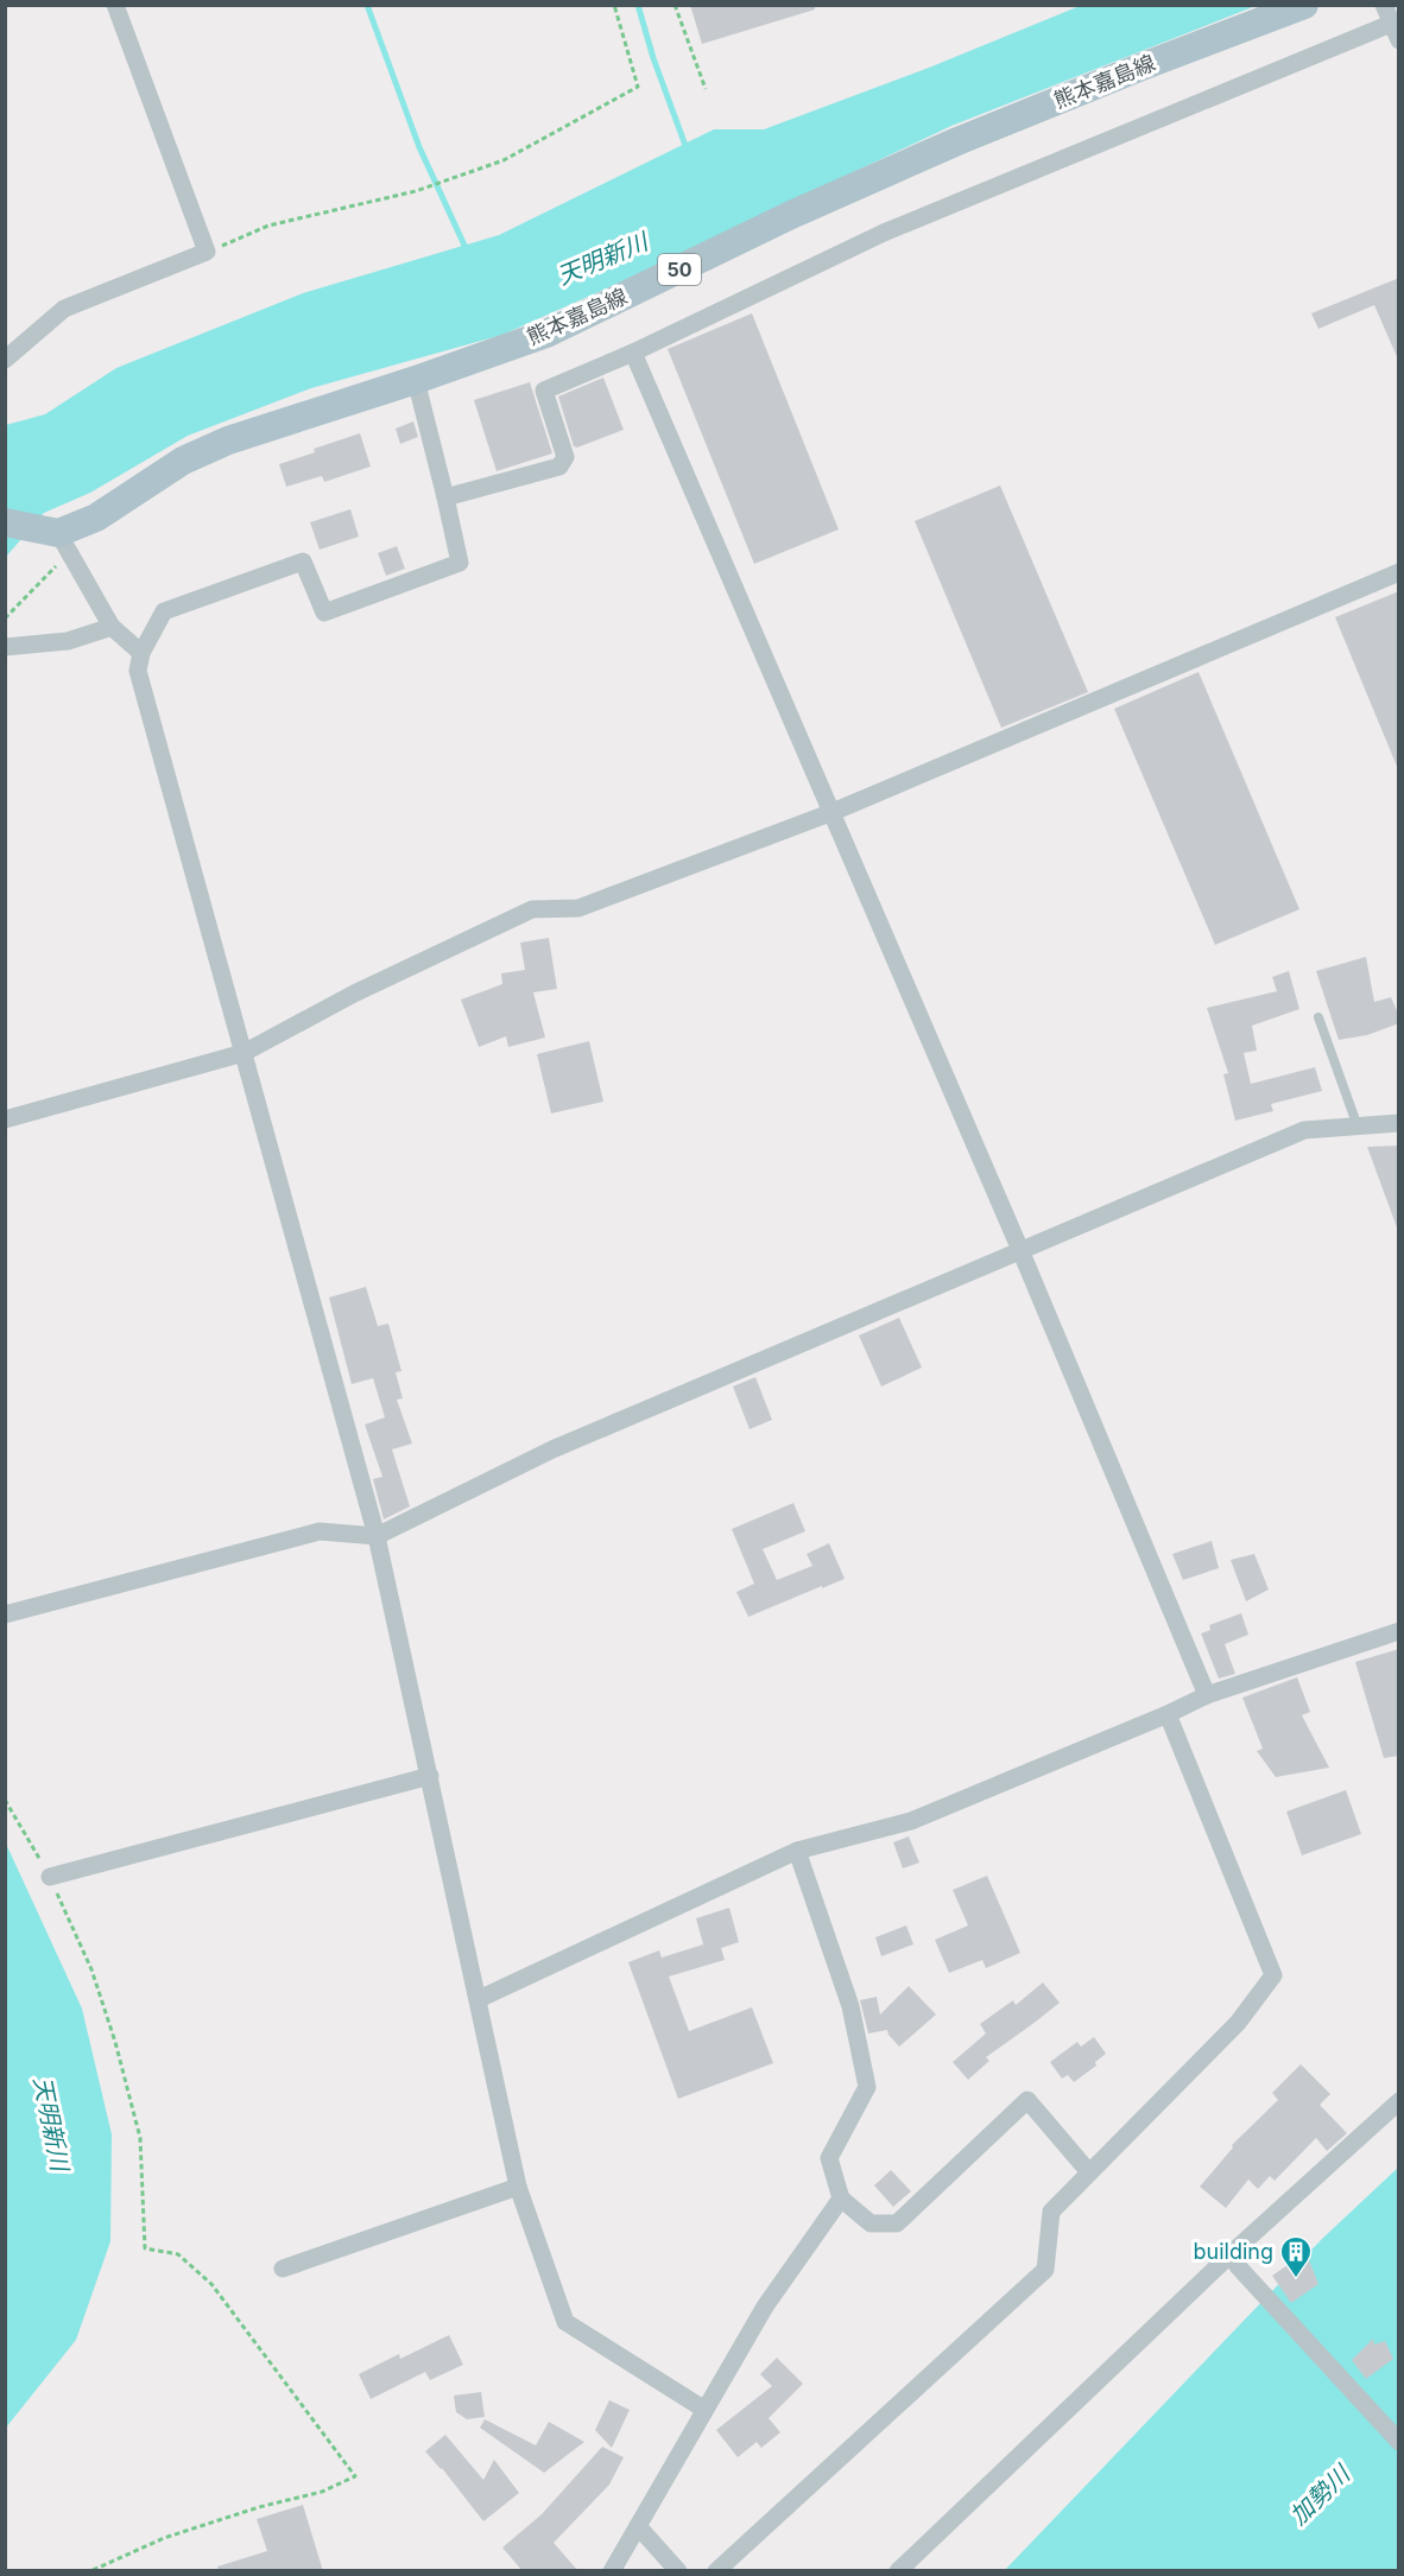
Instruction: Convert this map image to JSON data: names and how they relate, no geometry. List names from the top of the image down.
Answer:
{
  "streets": {
    "main road": ["熊本嘉島線", "50"]
  },
  "water": ["天明新川", "加勢川"],
  "places": {
    "building": ["building"]
  }
}
